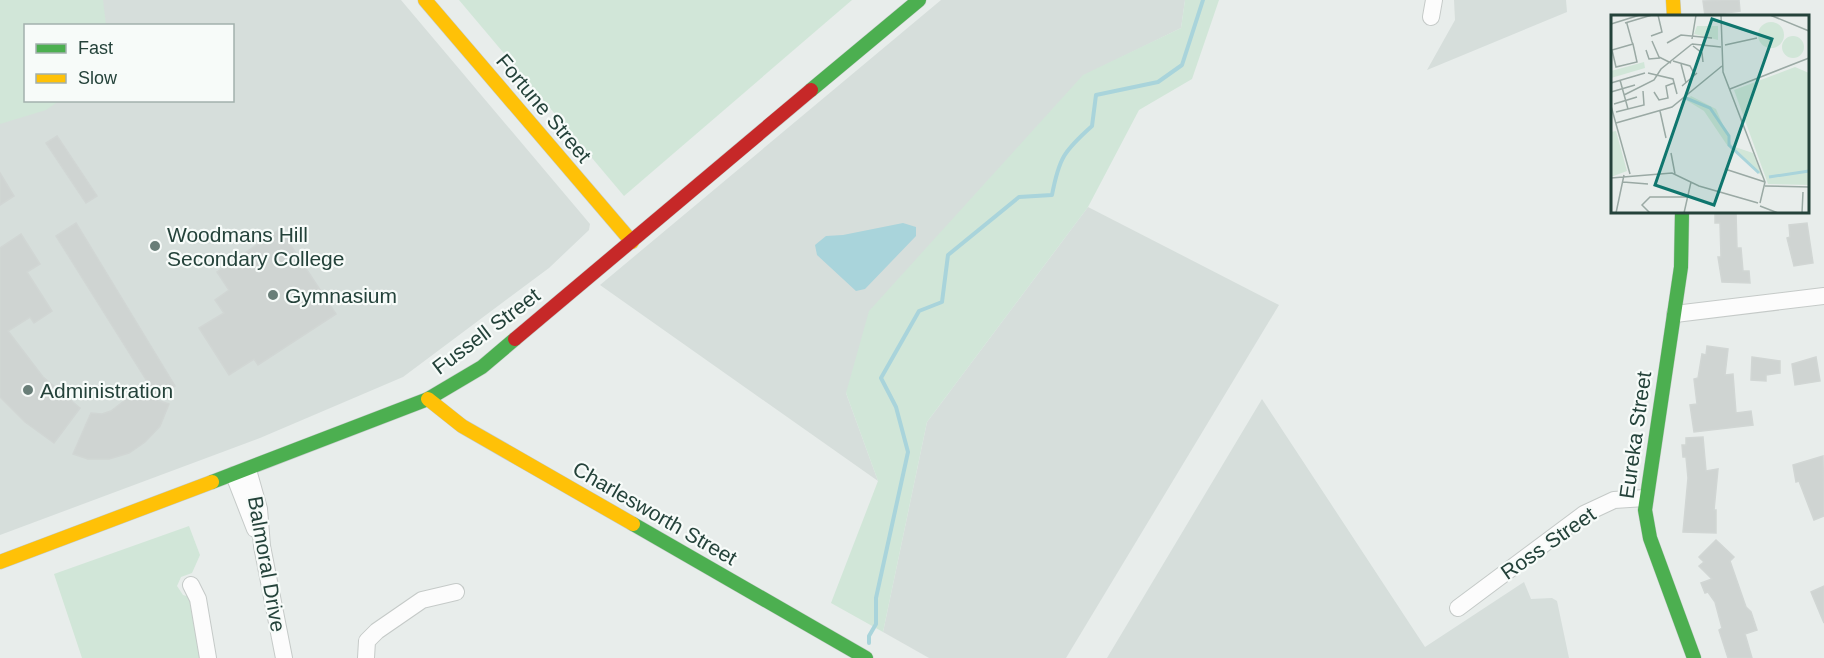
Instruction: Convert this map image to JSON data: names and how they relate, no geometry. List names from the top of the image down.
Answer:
{
  "streets": {
    "street": [
      "Fortune Street",
      "Fussell Street",
      "Eureka Street",
      "Charlesworth Street",
      "Ross Street",
      "Balmoral Drive"
    ]
  },
  "crossings": [
    ["Fortune Street", "Fussell Street"],
    ["Fussell Street", "Charlesworth Street"],
    ["Fussell Street", "Balmoral Drive"],
    ["Eureka Street", "Ross Street"]
  ],
  "places": ["Woodmans Hill Secondary College", "Gymnasium", "Administration"],
  "legend": ["Fast", "Slow"]
}
